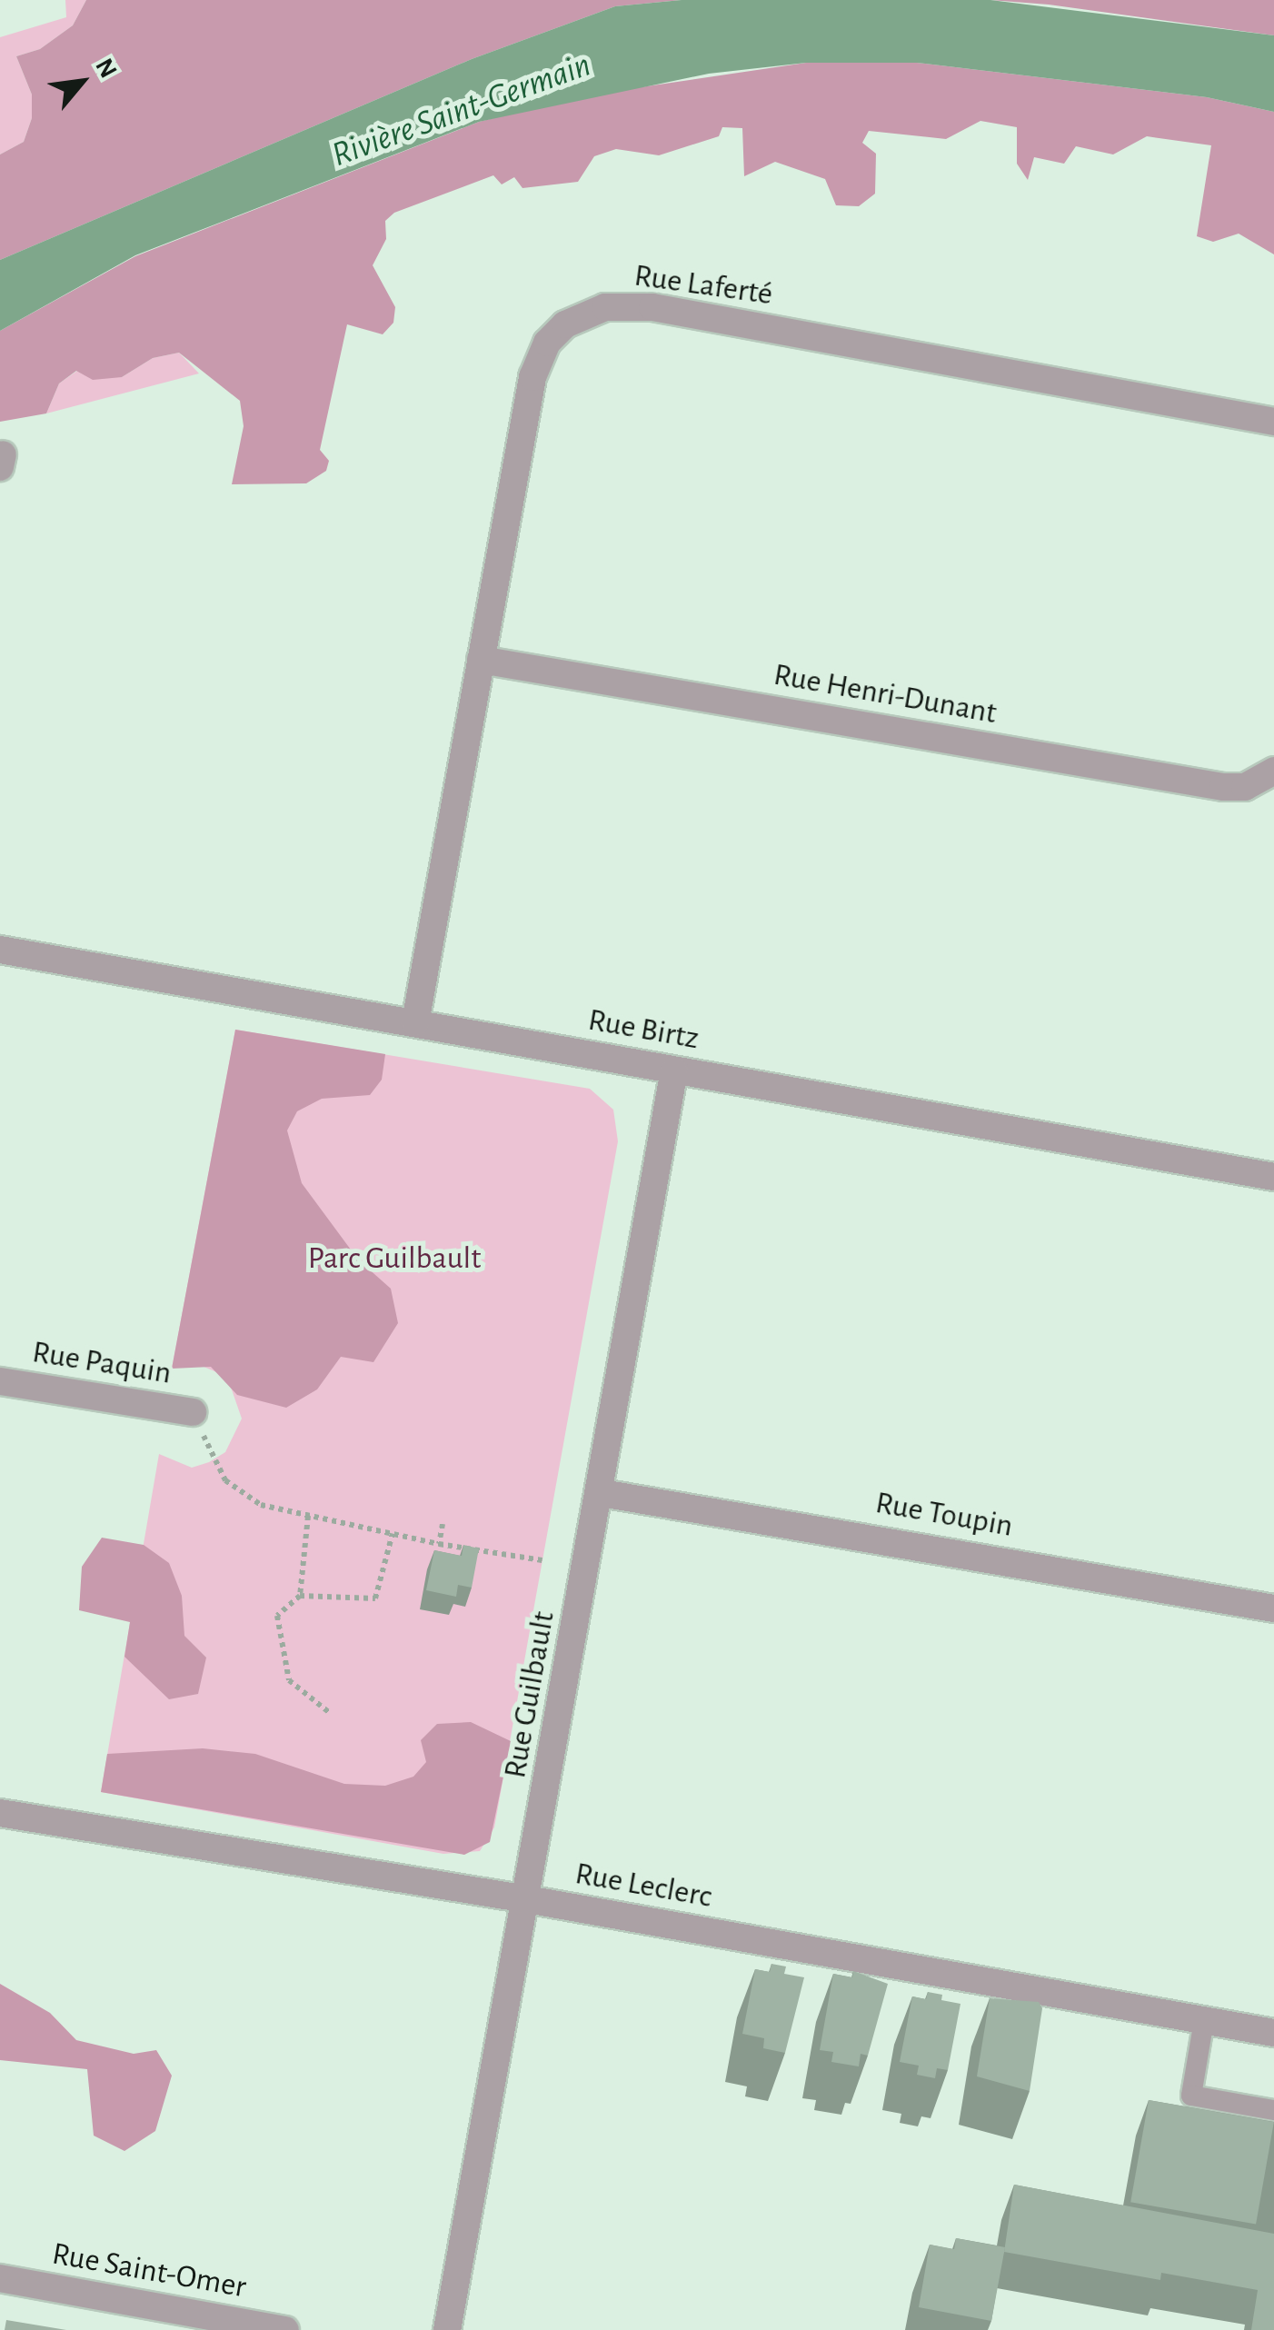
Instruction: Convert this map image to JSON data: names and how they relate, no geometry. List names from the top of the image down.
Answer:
{
  "streets": {
    "street": [
      "Rue Laferté",
      "Rue Henri-Dunant",
      "Rue Birtz",
      "Rue Paquin",
      "Rue Toupin",
      "Rue Guilbault",
      "Rue Leclerc",
      "Rue Saint-Omer"
    ]
  },
  "crossings": [
    ["Rue Laferté", "Rue Henri-Dunant"],
    ["Rue Laferté", "Rue Birtz"],
    ["Rue Birtz", "Rue Guilbault"],
    ["Rue Toupin", "Rue Guilbault"],
    ["Rue Guilbault", "Rue Leclerc"]
  ],
  "water": ["Rivière Saint-Germain"],
  "parks": ["Parc Guilbault"],
  "north": "top right"
}
